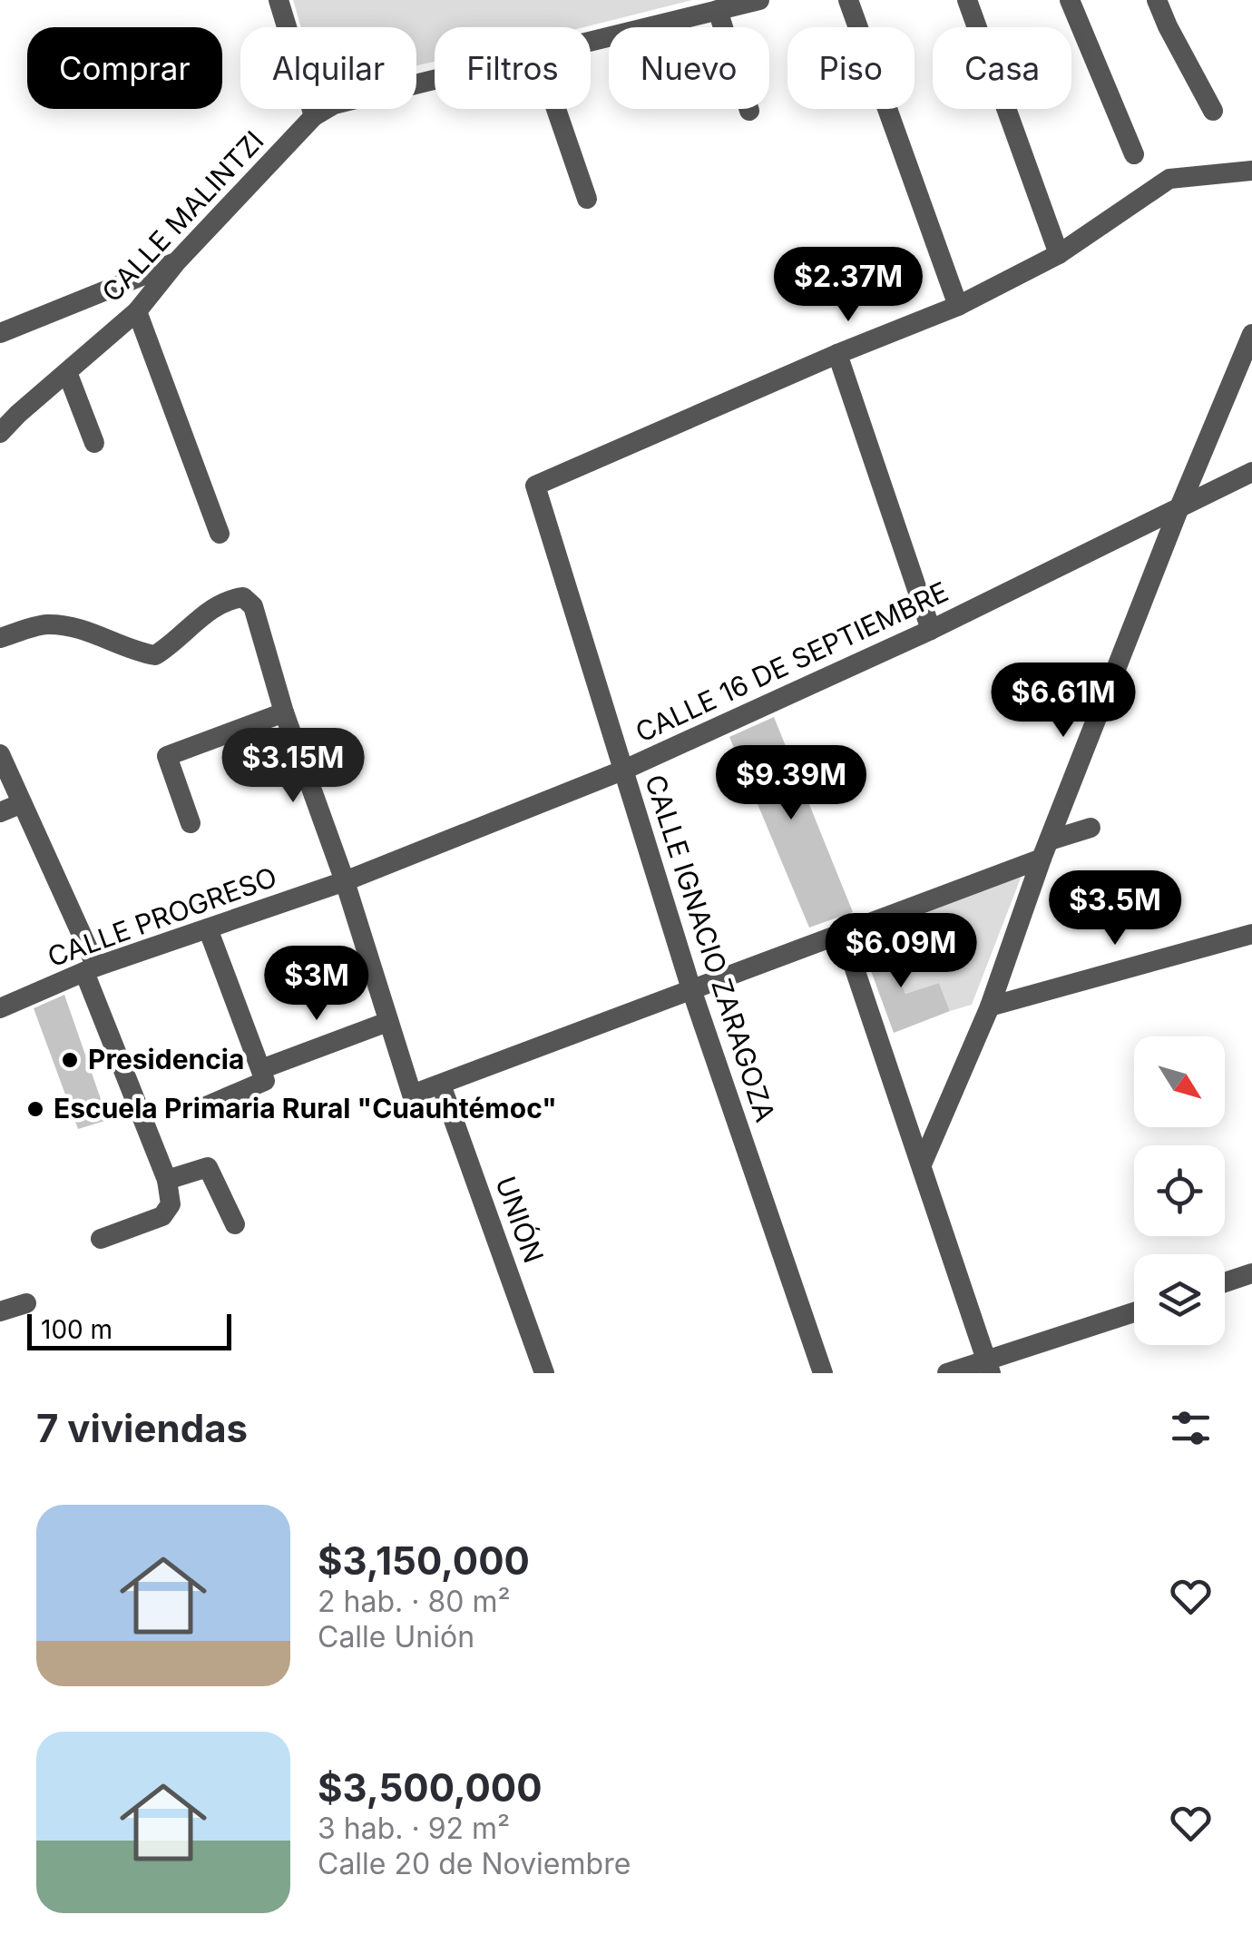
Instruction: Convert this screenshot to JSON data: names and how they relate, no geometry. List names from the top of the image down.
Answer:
{
  "streets": {
    "street": [
      "CALLE MALINTZI",
      "CALLE 16 DE SEPTIEMBRE",
      "CALLE PROGRESO",
      "CALLE IGNACIO ZARAGOZA",
      "UNIÓN"
    ]
  },
  "crossings": [
    ["CALLE 16 DE SEPTIEMBRE", "CALLE PROGRESO"],
    ["CALLE 16 DE SEPTIEMBRE", "CALLE IGNACIO ZARAGOZA"]
  ],
  "places": ["Presidencia", "Escuela Primaria Rural \"Cuauhtémoc\""],
  "scale_bar": "100 m",
  "north": "bottom right",
  "page": {
    "chip": [
      "Comprar",
      "Alquilar",
      "Filtros",
      "Nuevo",
      "Piso",
      "Casa"
    ],
    "price": [
      "$2.37M",
      "$6.61M",
      "$3.15M",
      "$9.39M",
      "$3.5M",
      "$6.09M",
      "$3M"
    ],
    "scale": "100 m",
    "heading": "7 viviendas",
    "list": [
      {
        "name": "$3,150,000",
        "note": "2 hab. · 80 m² · Calle Unión"
      },
      {
        "name": "$3,500,000",
        "note": "3 hab. · 92 m² · Calle 20 de Noviembre"
      }
    ]
  }
}
